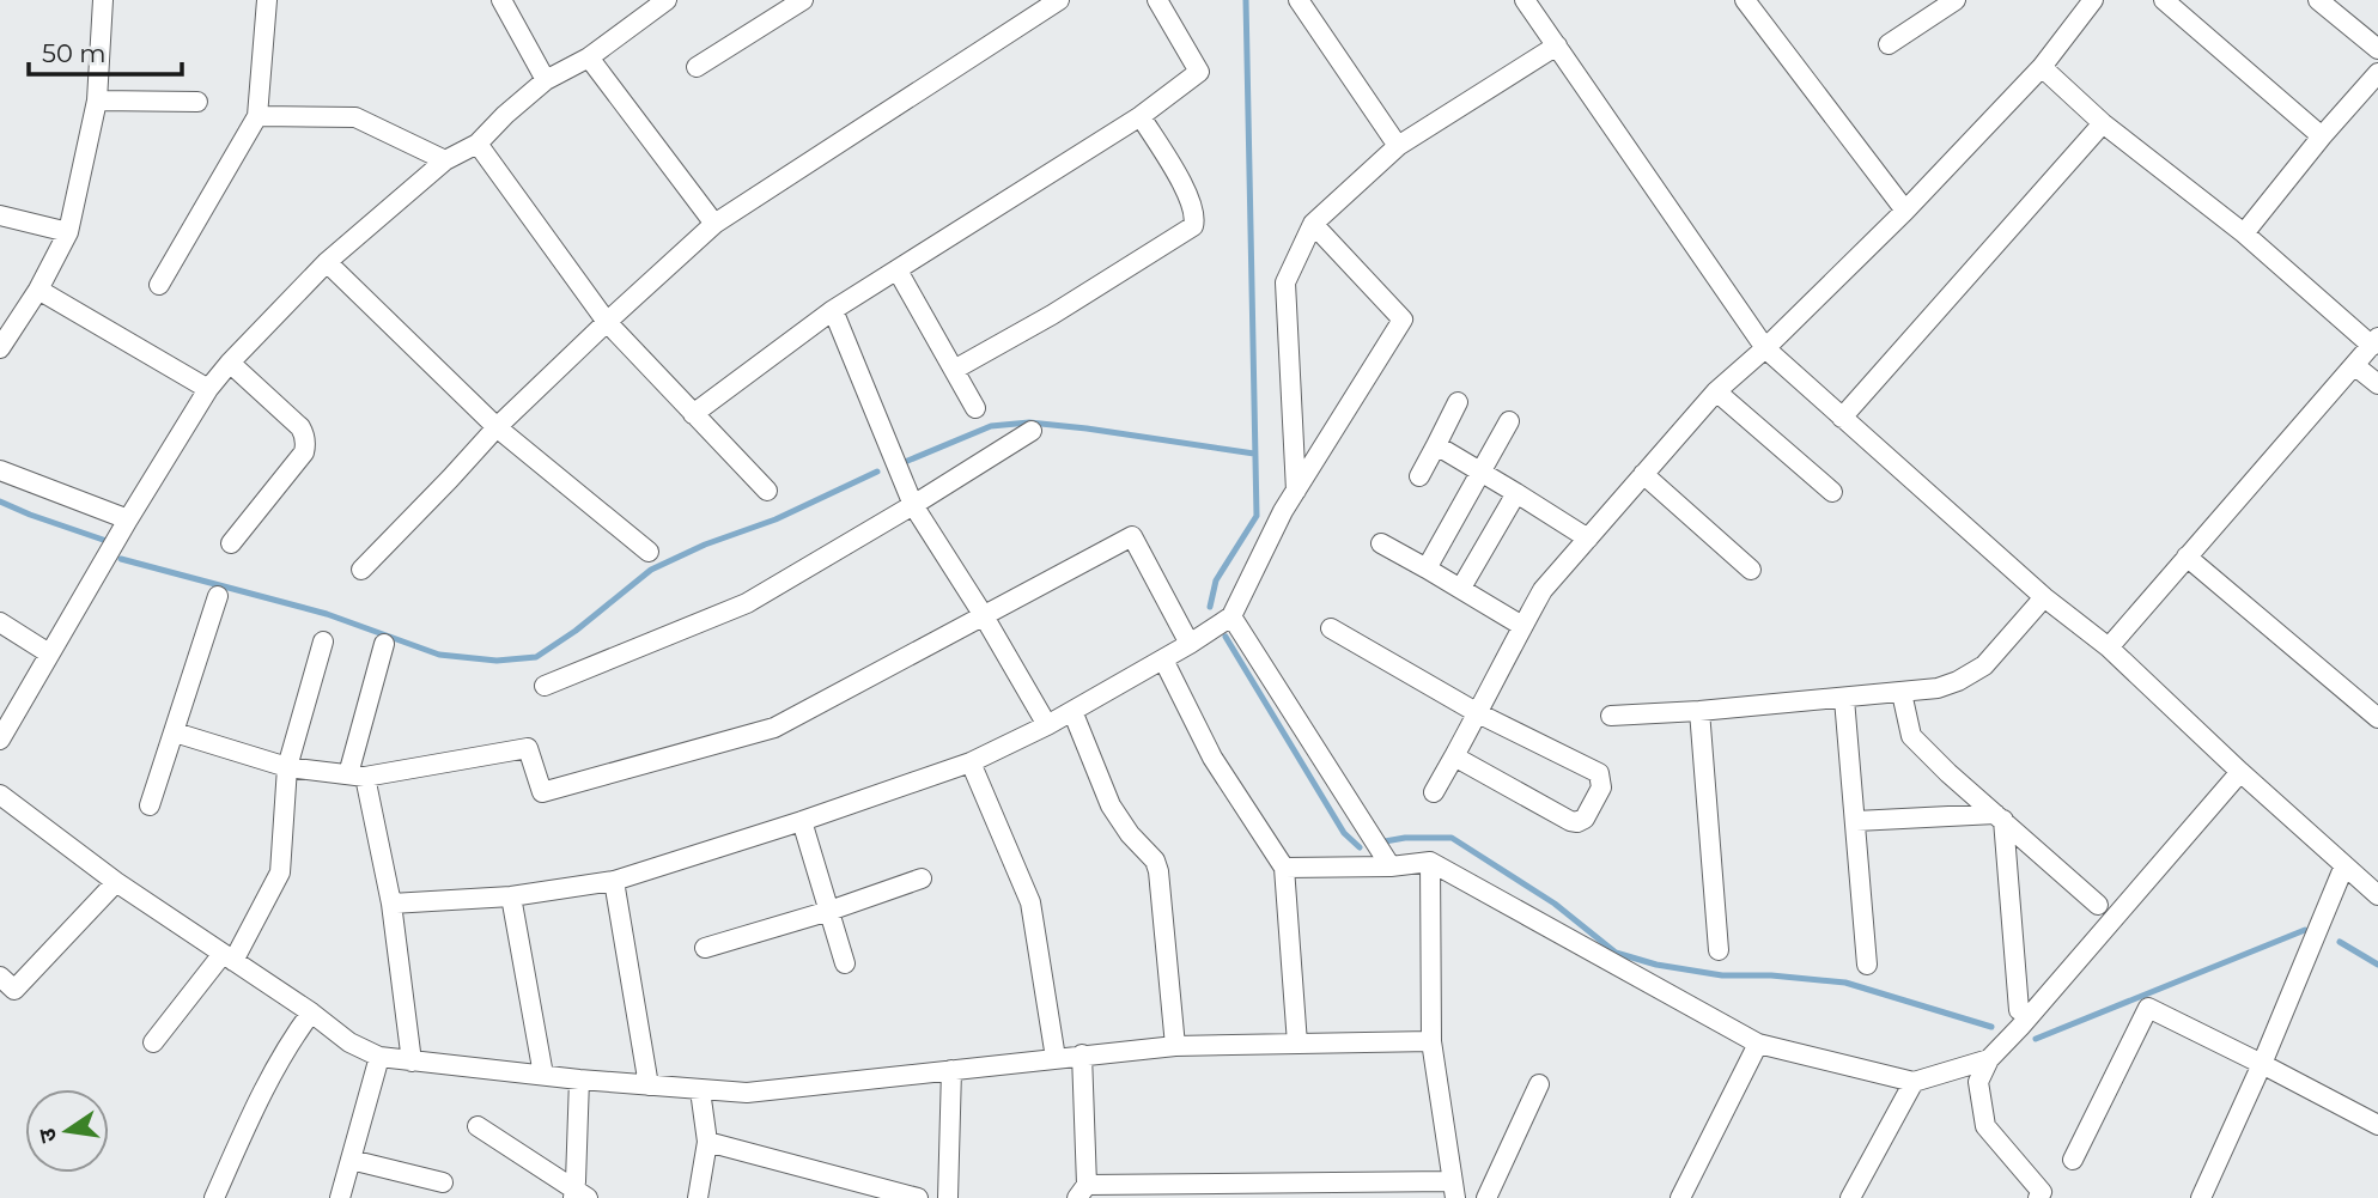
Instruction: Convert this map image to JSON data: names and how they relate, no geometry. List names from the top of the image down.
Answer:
{
  "scale_bar": "50 m",
  "north": "left"
}
